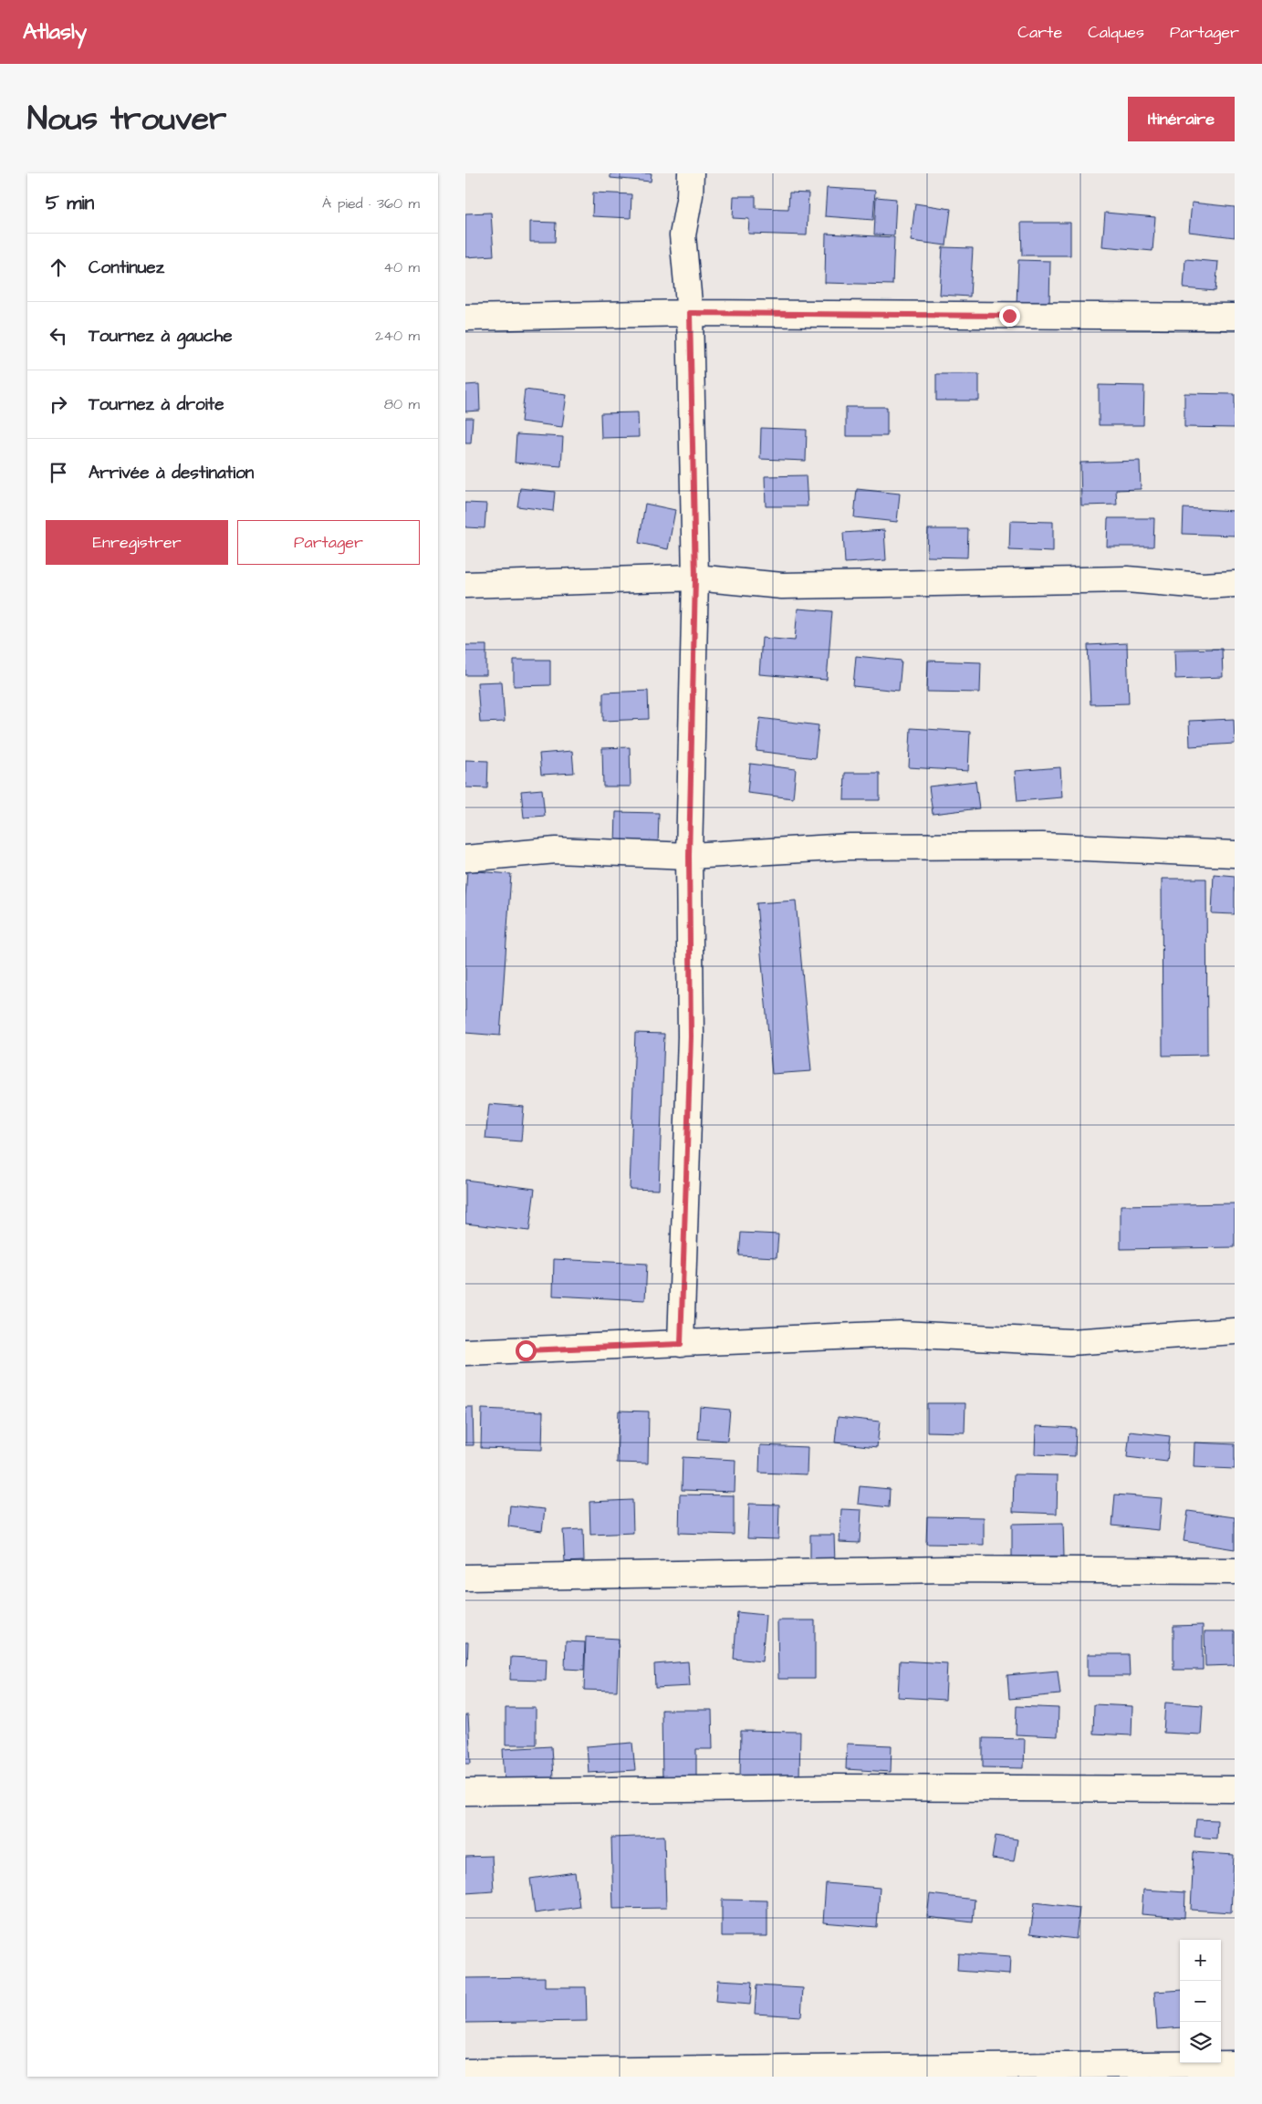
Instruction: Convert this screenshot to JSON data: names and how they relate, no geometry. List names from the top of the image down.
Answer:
{
  "page": {
    "header": "Atlasly",
    "nav": ["Carte", "Calques", "Partager"],
    "title": "Nous trouver",
    "buttons": [
      "Itinéraire",
      ["Enregistrer", "Partager"]
    ],
    "heading": ["5 min", "À pied · 360 m"],
    "list": [
      ["Continuez", "40 m"],
      ["Tournez à gauche", "240 m"],
      ["Tournez à droite", "80 m"],
      "Arrivée à destination"
    ],
    "map_buttons": ["+", "−"]
  }
}
